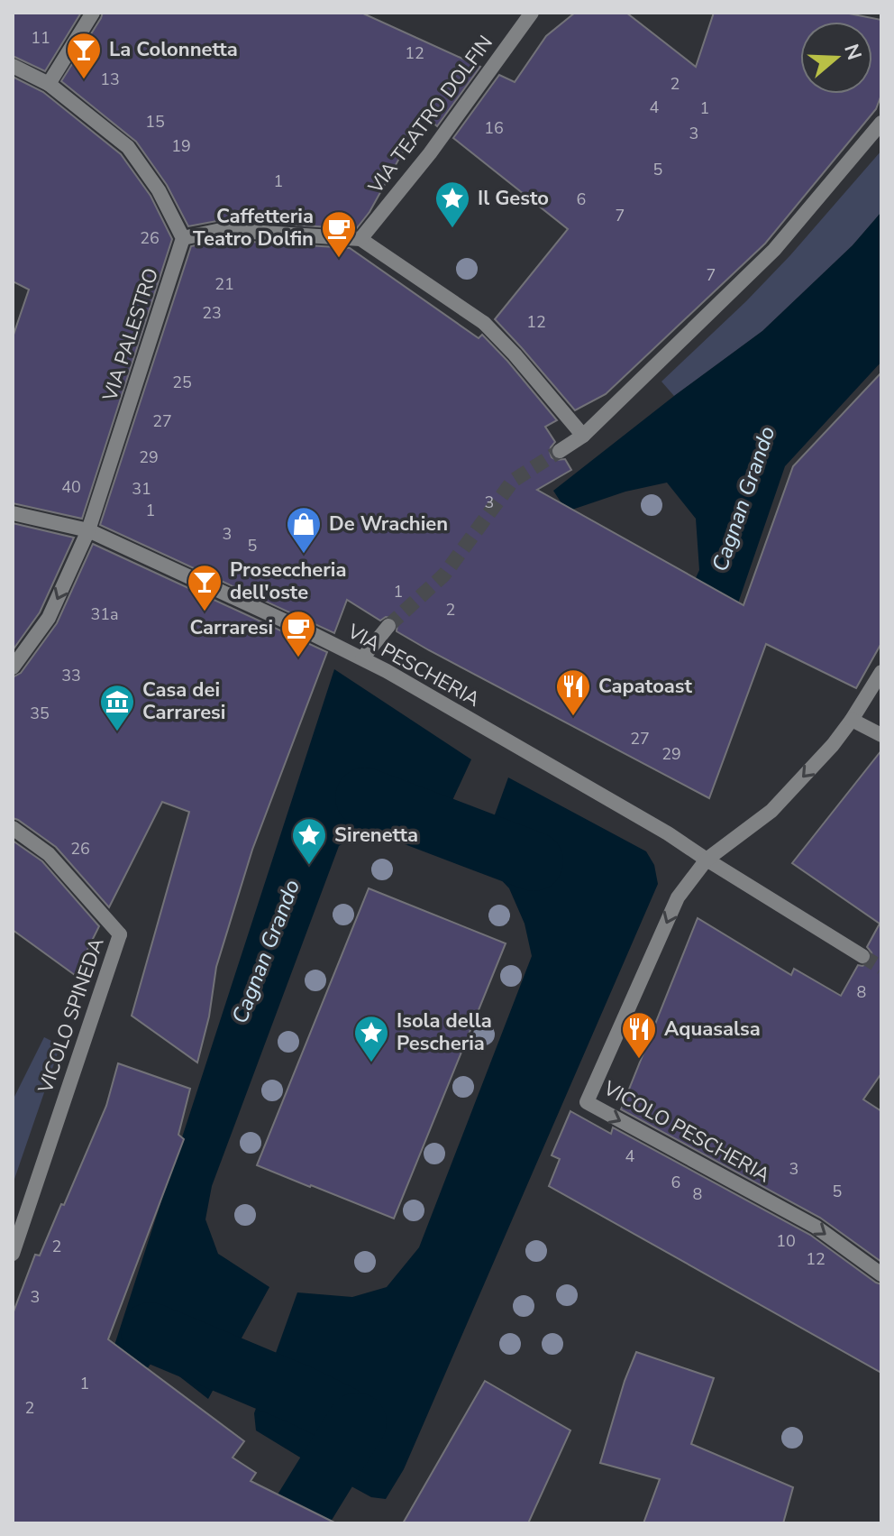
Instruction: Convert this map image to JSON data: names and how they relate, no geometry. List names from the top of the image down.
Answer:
{
  "streets": {
    "street": [
      "VIA TEATRO DOLFIN",
      "VIA PALESTRO",
      "VIA PESCHERIA",
      "VICOLO SPINEDA",
      "VICOLO PESCHERIA"
    ]
  },
  "crossings": [
    ["VIA PALESTRO", "VIA PESCHERIA"],
    ["VIA PESCHERIA", "VICOLO PESCHERIA"]
  ],
  "water": ["Cagnan Grando"],
  "places": {
    "bar": ["La Colonnetta", "Proseccheria dell'oste"],
    "place": ["Il Gesto", "Sirenetta", "Isola della Pescheria"],
    "cafe": ["Caffetteria Teatro Dolfin", "Carraresi"],
    "shop": ["De Wrachien"],
    "restaurant": ["Capatoast", "Aquasalsa"],
    "museum": ["Casa dei Carraresi"]
  },
  "house_numbers": [
    "11",
    "12",
    "13",
    "2",
    "4",
    "1",
    "15",
    "16",
    "3",
    "19",
    "5",
    "1",
    "6",
    "7",
    "26",
    "7",
    "21",
    "23",
    "12",
    "25",
    "27",
    "29",
    "40",
    "31",
    "3",
    "1",
    "3",
    "5",
    "1",
    "2",
    "31a",
    "33",
    "35",
    "27",
    "29",
    "26",
    "8",
    "4",
    "3",
    "6",
    "5",
    "8",
    "10",
    "2",
    "12",
    "3",
    "1",
    "2"
  ],
  "north": "right"
}
